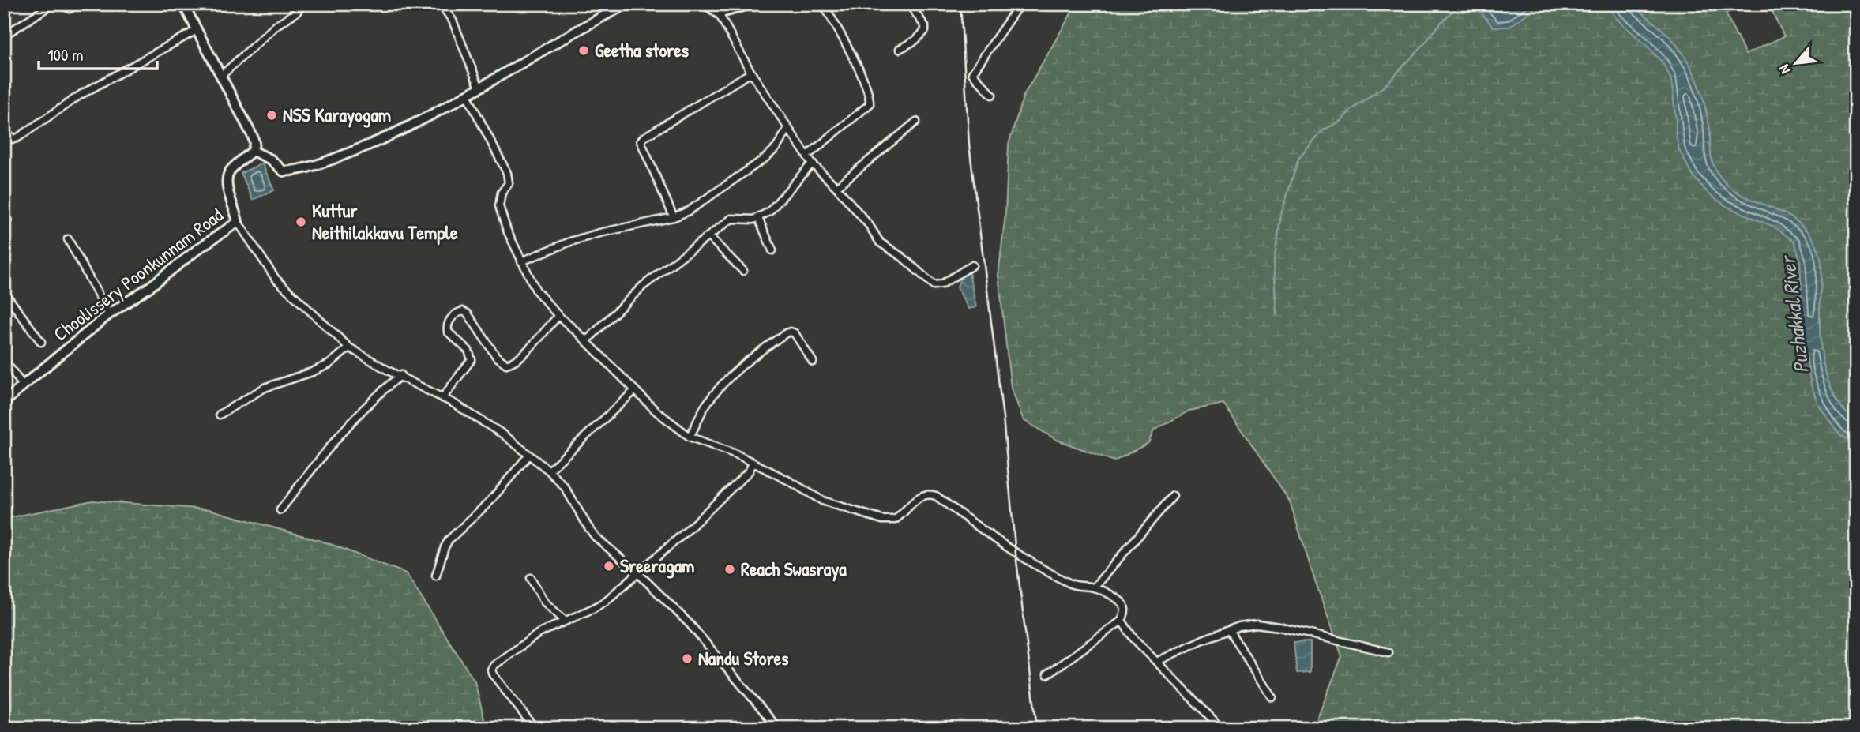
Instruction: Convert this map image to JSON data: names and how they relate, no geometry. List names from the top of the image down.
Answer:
{
  "streets": {
    "street": ["Choolissery Poonkunnam Road"]
  },
  "water": ["Puzhakkal River"],
  "places": [
    "Geetha stores",
    "NSS Karayogam",
    "Kuttur Neithilakkavu Temple",
    "Sreeragam",
    "Reach Swasraya",
    "Nandu Stores"
  ],
  "scale_bar": "100 m",
  "north": "bottom left"
}
